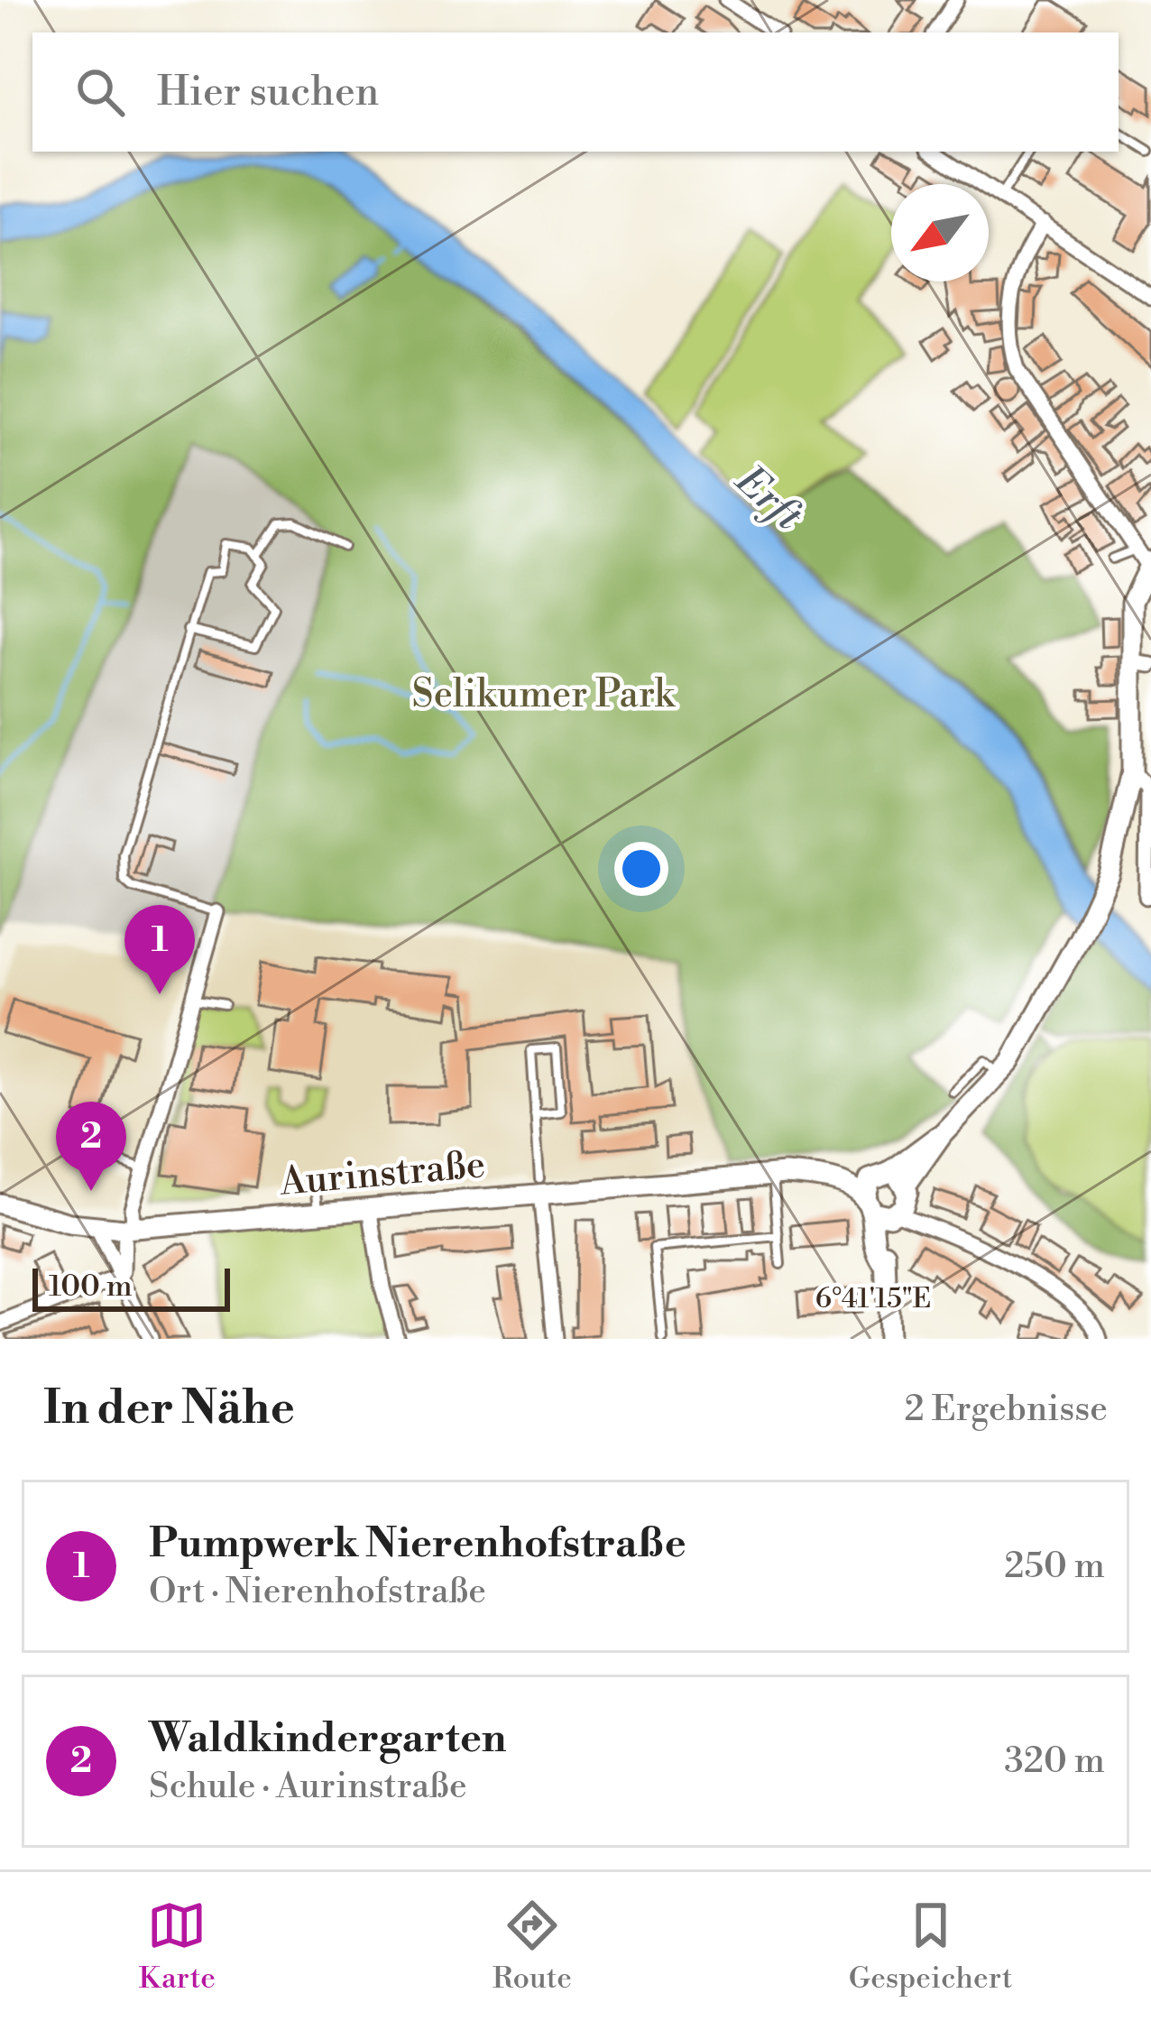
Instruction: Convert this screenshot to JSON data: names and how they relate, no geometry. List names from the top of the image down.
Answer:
{
  "streets": {
    "main road": ["Aurinstraße"]
  },
  "water": ["Erft"],
  "parks": ["Selikumer Park"],
  "scale_bar": "100 m",
  "north": "bottom left",
  "page": {
    "search": "Hier suchen",
    "pins": ["1", "2"],
    "scale": "100 m",
    "heading": ["In der Nähe", "2 Ergebnisse"],
    "list": [
      {
        "mark": "1",
        "name": "Pumpwerk Nierenhofstraße",
        "note": "Ort · Nierenhofstraße",
        "value": "250 m"
      },
      {
        "mark": "2",
        "name": "Waldkindergarten",
        "note": "Schule · Aurinstraße",
        "value": "320 m"
      }
    ],
    "nav": ["Karte", "Route", "Gespeichert"]
  },
  "coordinates": ["6°41'15\"E"]
}
